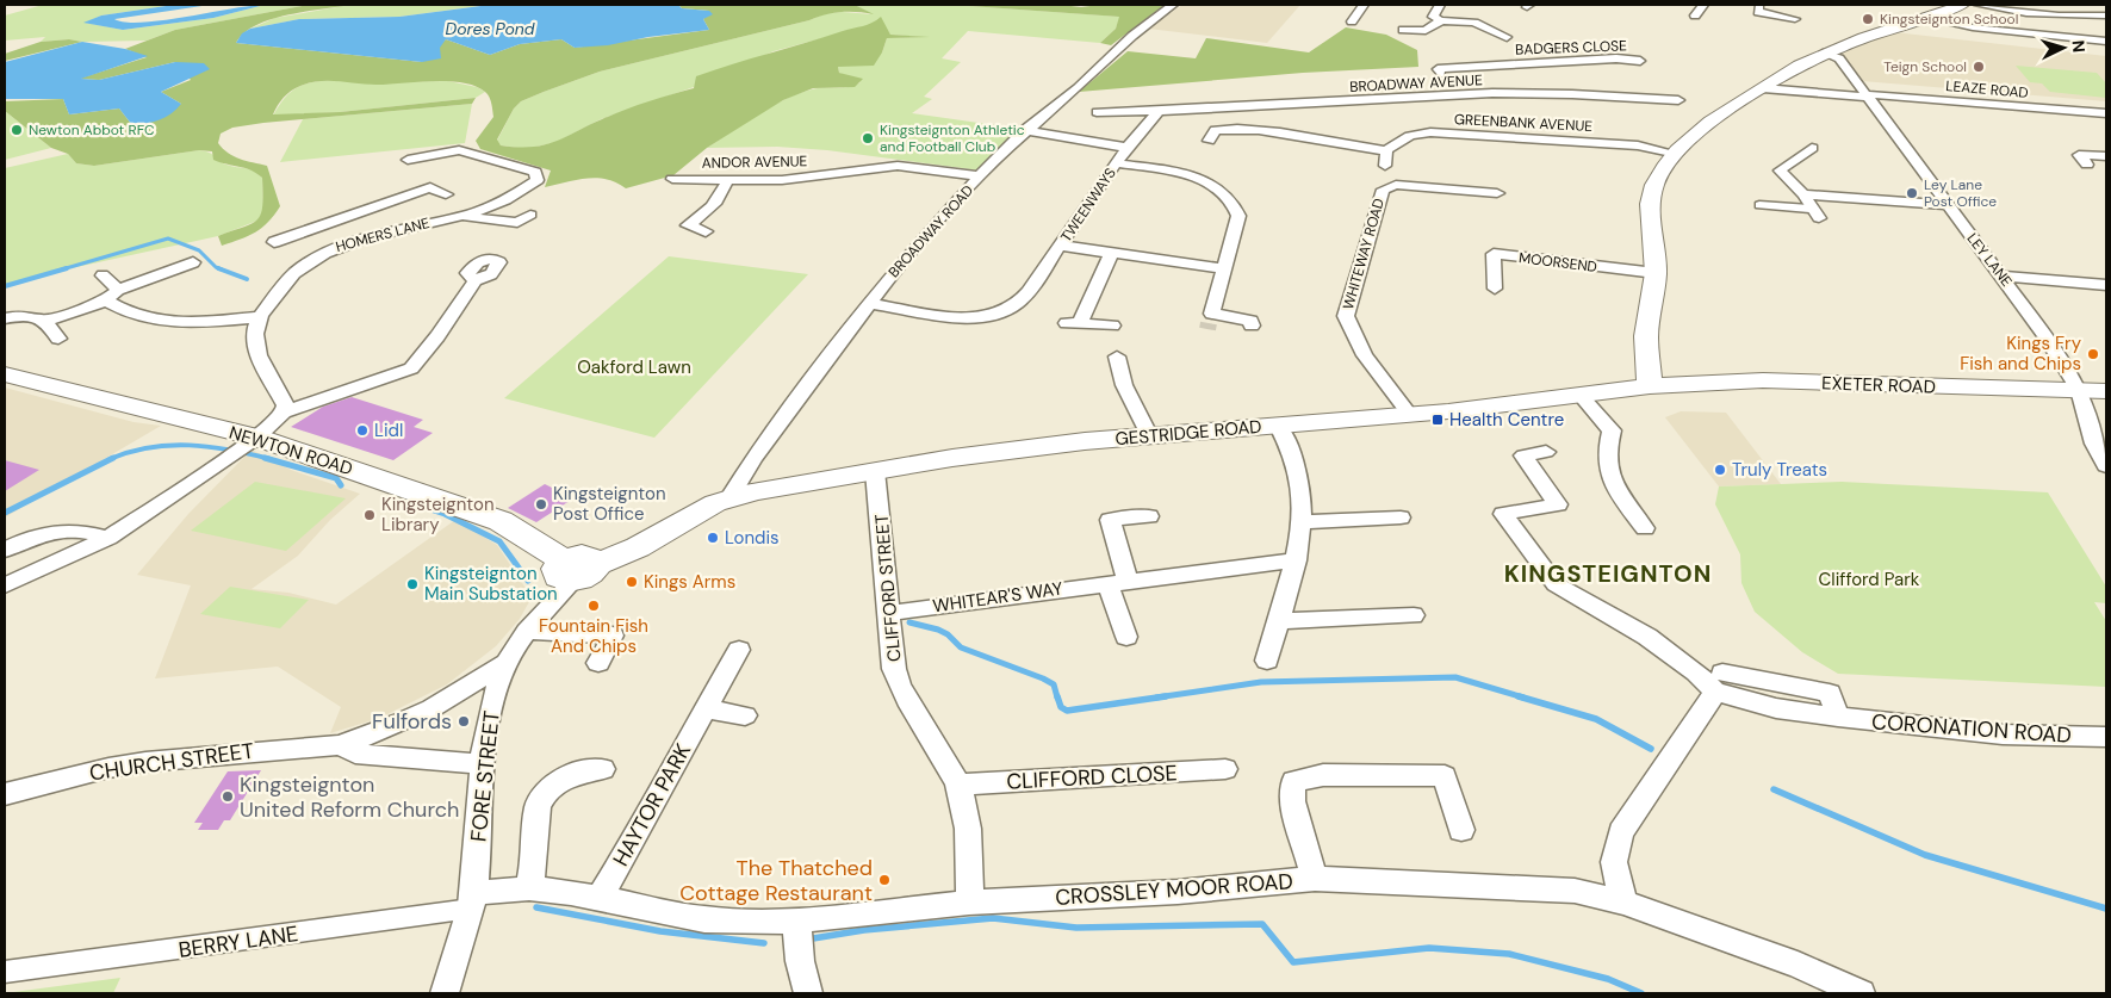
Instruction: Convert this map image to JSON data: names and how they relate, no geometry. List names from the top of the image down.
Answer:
{
  "streets": {
    "main road": ["EXETER ROAD", "GESTRIDGE ROAD", "NEWTON ROAD"],
    "street": [
      "BADGERS CLOSE",
      "BROADWAY AVENUE",
      "LEAZE ROAD",
      "GREENBANK AVENUE",
      "ANDOR AVENUE",
      "TWEENWAYS",
      "BROADWAY ROAD",
      "HOMERS LANE",
      "WHITEWAY ROAD",
      "LEY LANE",
      "MOORSEND",
      "CLIFFORD STREET",
      "WHITEAR'S WAY",
      "CORONATION ROAD",
      "CHURCH STREET",
      "FORE STREET",
      "CLIFFORD CLOSE",
      "HAYTOR PARK",
      "CROSSLEY MOOR ROAD",
      "BERRY LANE"
    ]
  },
  "crossings": [
    ["BADGERS CLOSE", "BROADWAY AVENUE"],
    ["LEAZE ROAD", "LEY LANE"],
    ["ANDOR AVENUE", "BROADWAY ROAD"],
    ["TWEENWAYS", "BROADWAY ROAD"],
    ["BROADWAY ROAD", "GESTRIDGE ROAD"],
    ["WHITEWAY ROAD", "GESTRIDGE ROAD"],
    ["LEY LANE", "EXETER ROAD"],
    ["EXETER ROAD", "GESTRIDGE ROAD"],
    ["GESTRIDGE ROAD", "NEWTON ROAD"],
    ["GESTRIDGE ROAD", "CLIFFORD STREET"],
    ["GESTRIDGE ROAD", "FORE STREET"],
    ["NEWTON ROAD", "FORE STREET"],
    ["CLIFFORD STREET", "WHITEAR'S WAY"],
    ["CLIFFORD STREET", "CLIFFORD CLOSE"],
    ["CLIFFORD STREET", "CROSSLEY MOOR ROAD"],
    ["CHURCH STREET", "FORE STREET"],
    ["FORE STREET", "CROSSLEY MOOR ROAD"],
    ["FORE STREET", "BERRY LANE"],
    ["HAYTOR PARK", "CROSSLEY MOOR ROAD"],
    ["CROSSLEY MOOR ROAD", "BERRY LANE"]
  ],
  "districts": ["KINGSTEIGNTON"],
  "water": ["Dores Pond"],
  "parks": ["Oakford Lawn", "Clifford Park"],
  "places": {
    "other": [
      "Kingsteignton School",
      "Teign School",
      "Newton Abbot RFC",
      "Kingsteignton Athletic and Football Club",
      "Ley Lane Post Office",
      "Kings Fry Fish and Chips",
      "Lidl",
      "Truly Treats",
      "Kingsteignton Post Office",
      "Kingsteignton Library",
      "Londis",
      "Kings Arms",
      "Kingsteignton Main Substation",
      "Fountain Fish And Chips",
      "Fulfords",
      "Kingsteignton United Reform Church",
      "The Thatched Cottage Restaurant"
    ],
    "transit": ["Health Centre"]
  },
  "north": "right"
}
